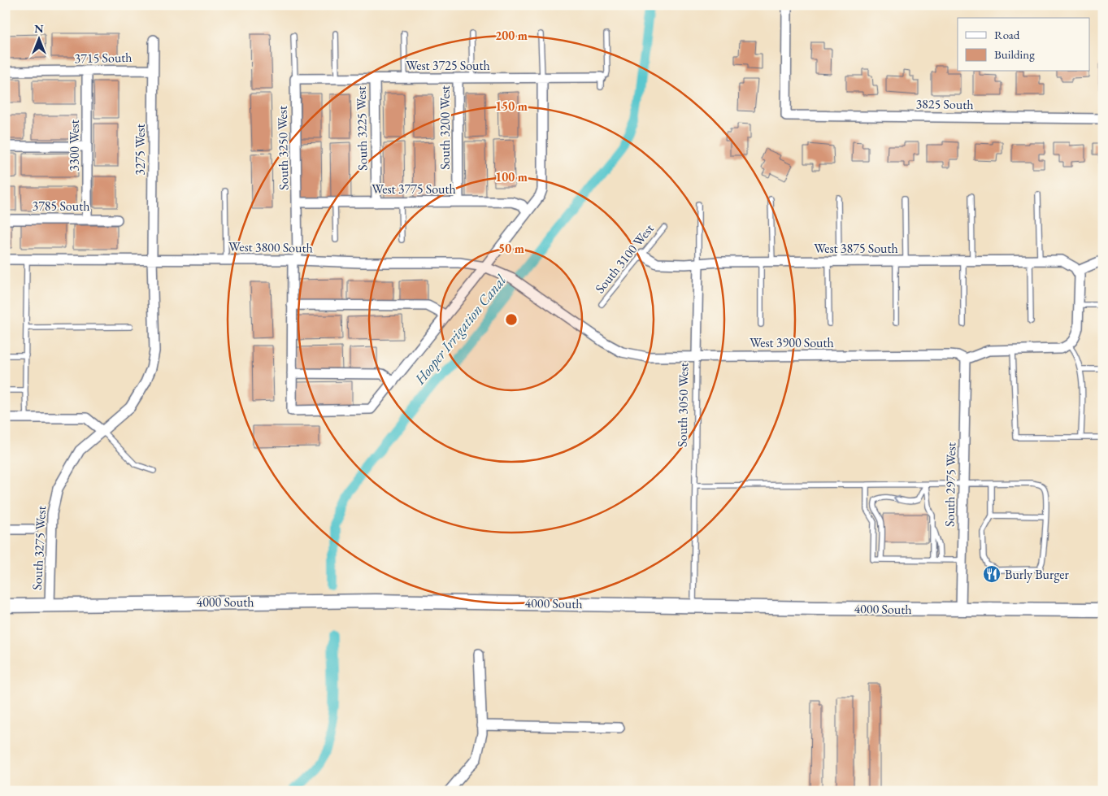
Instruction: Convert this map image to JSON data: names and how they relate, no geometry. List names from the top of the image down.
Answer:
{
  "streets": {
    "main road": ["4000 South"],
    "street": [
      "3715 South",
      "West 3725 South",
      "3825 South",
      "South 3200 West",
      "South 3225 West",
      "3300 West",
      "South 3250 West",
      "3275 West",
      "West 3775 South",
      "3785 South",
      "West 3800 South",
      "West 3875 South",
      "West 3900 South",
      "South 3050 West",
      "South 2975 West",
      "South 3275 West"
    ],
    "lane": ["South 3100 West"]
  },
  "crossings": [
    ["3715 South", "3300 West"],
    ["3715 South", "3275 West"],
    ["West 3725 South", "South 3200 West"],
    ["West 3725 South", "South 3225 West"],
    ["West 3725 South", "South 3250 West"],
    ["South 3200 West", "West 3775 South"],
    ["South 3225 West", "West 3775 South"],
    ["3300 West", "3785 South"],
    ["South 3250 West", "West 3775 South"],
    ["South 3250 West", "West 3800 South"],
    ["3275 West", "West 3800 South"],
    ["3275 West", "South 3275 West"],
    ["West 3800 South", "West 3900 South"],
    ["West 3800 South", "South 3275 West"],
    ["West 3875 South", "South 3100 West"],
    ["West 3875 South", "South 3050 West"],
    ["West 3900 South", "South 3050 West"],
    ["West 3900 South", "South 2975 West"],
    ["South 3050 West", "4000 South"],
    ["South 2975 West", "4000 South"],
    ["South 3275 West", "4000 South"]
  ],
  "water": ["Hooper Irrigation Canal"],
  "places": {
    "restaurant": ["Burly Burger"]
  },
  "legend": ["Road", "Building"],
  "north": "top",
  "rings": [
    "200 m",
    "150 m",
    "100 m",
    "50 m"
  ]
}
